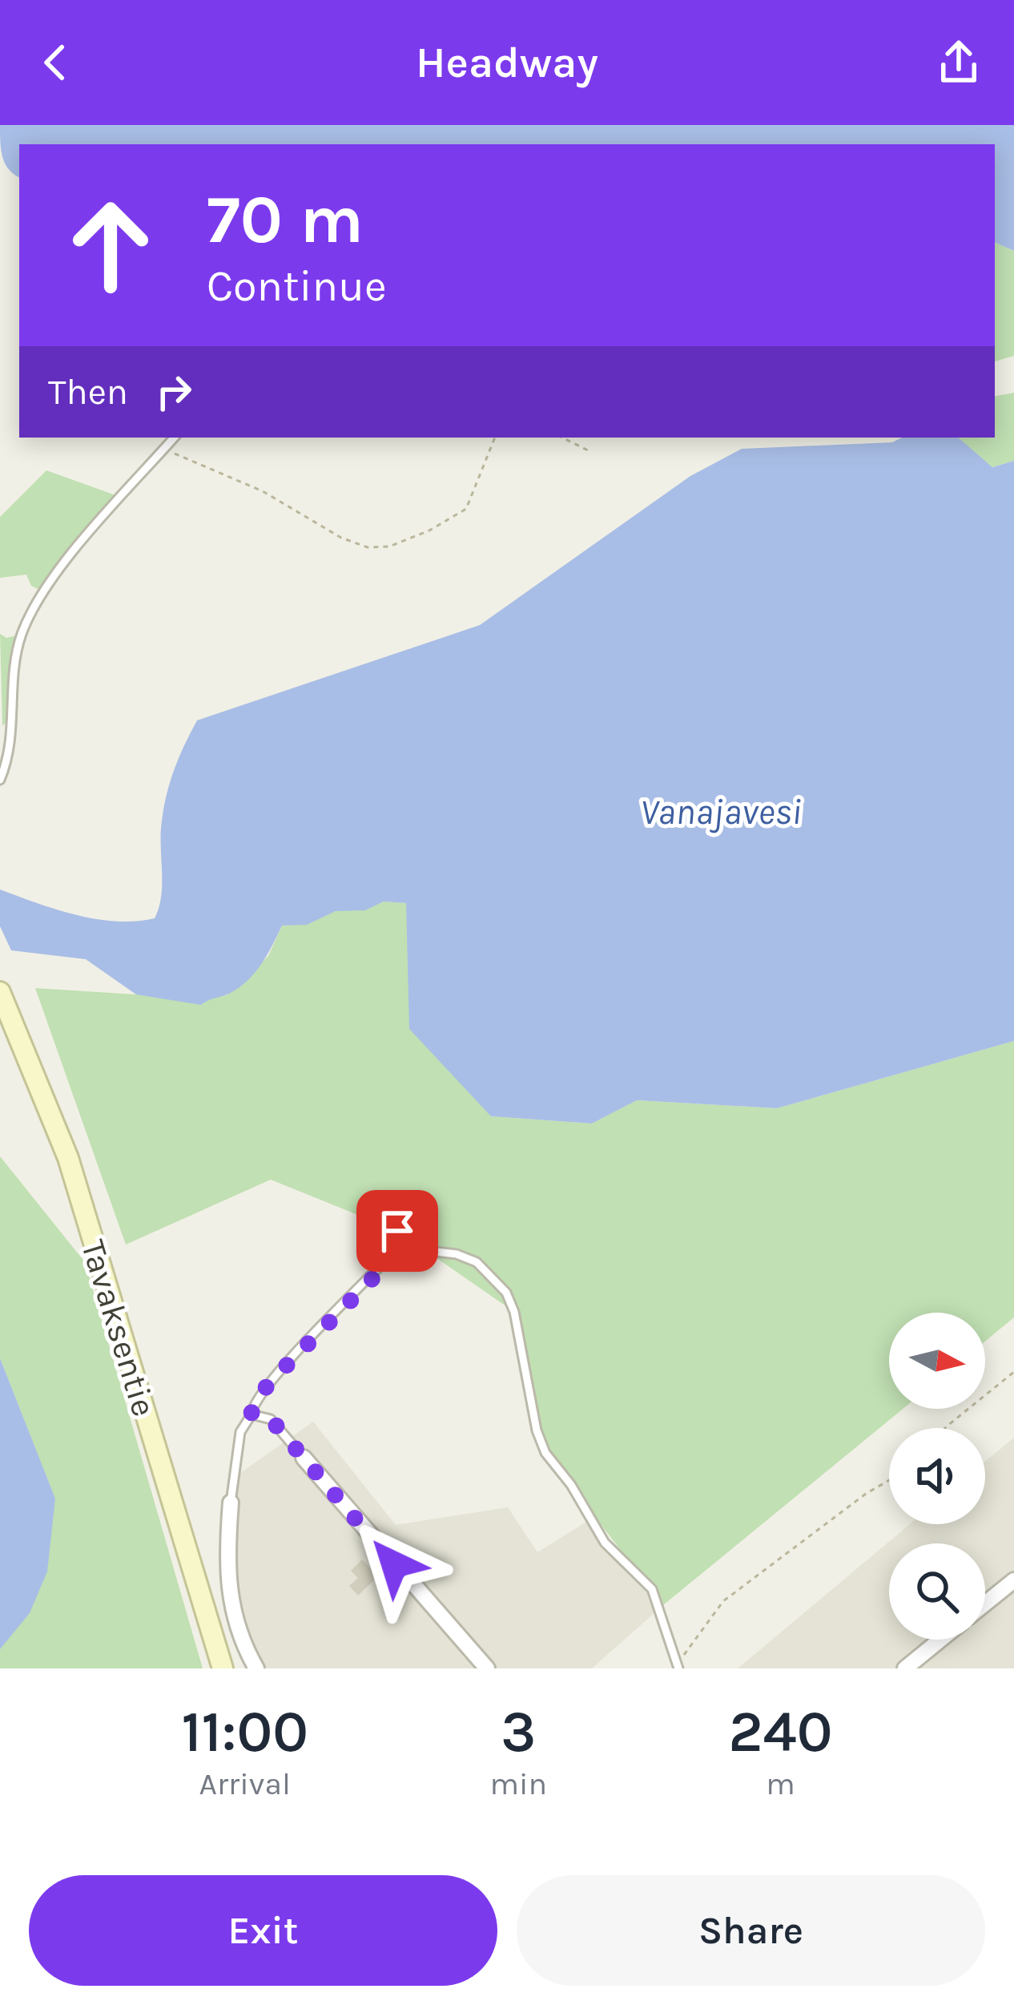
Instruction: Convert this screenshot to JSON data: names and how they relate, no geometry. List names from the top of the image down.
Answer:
{
  "streets": {
    "main road": ["Tavaksentie"]
  },
  "water": ["Vanajavesi"],
  "north": "right",
  "page": {
    "header": "Headway",
    "turn": ["70 m", "Continue"],
    "then": "Then",
    "eta": [
      "11:00",
      "Arrival",
      "3",
      "min",
      "240",
      "m"
    ],
    "buttons": ["Exit", "Share"]
  }
}
